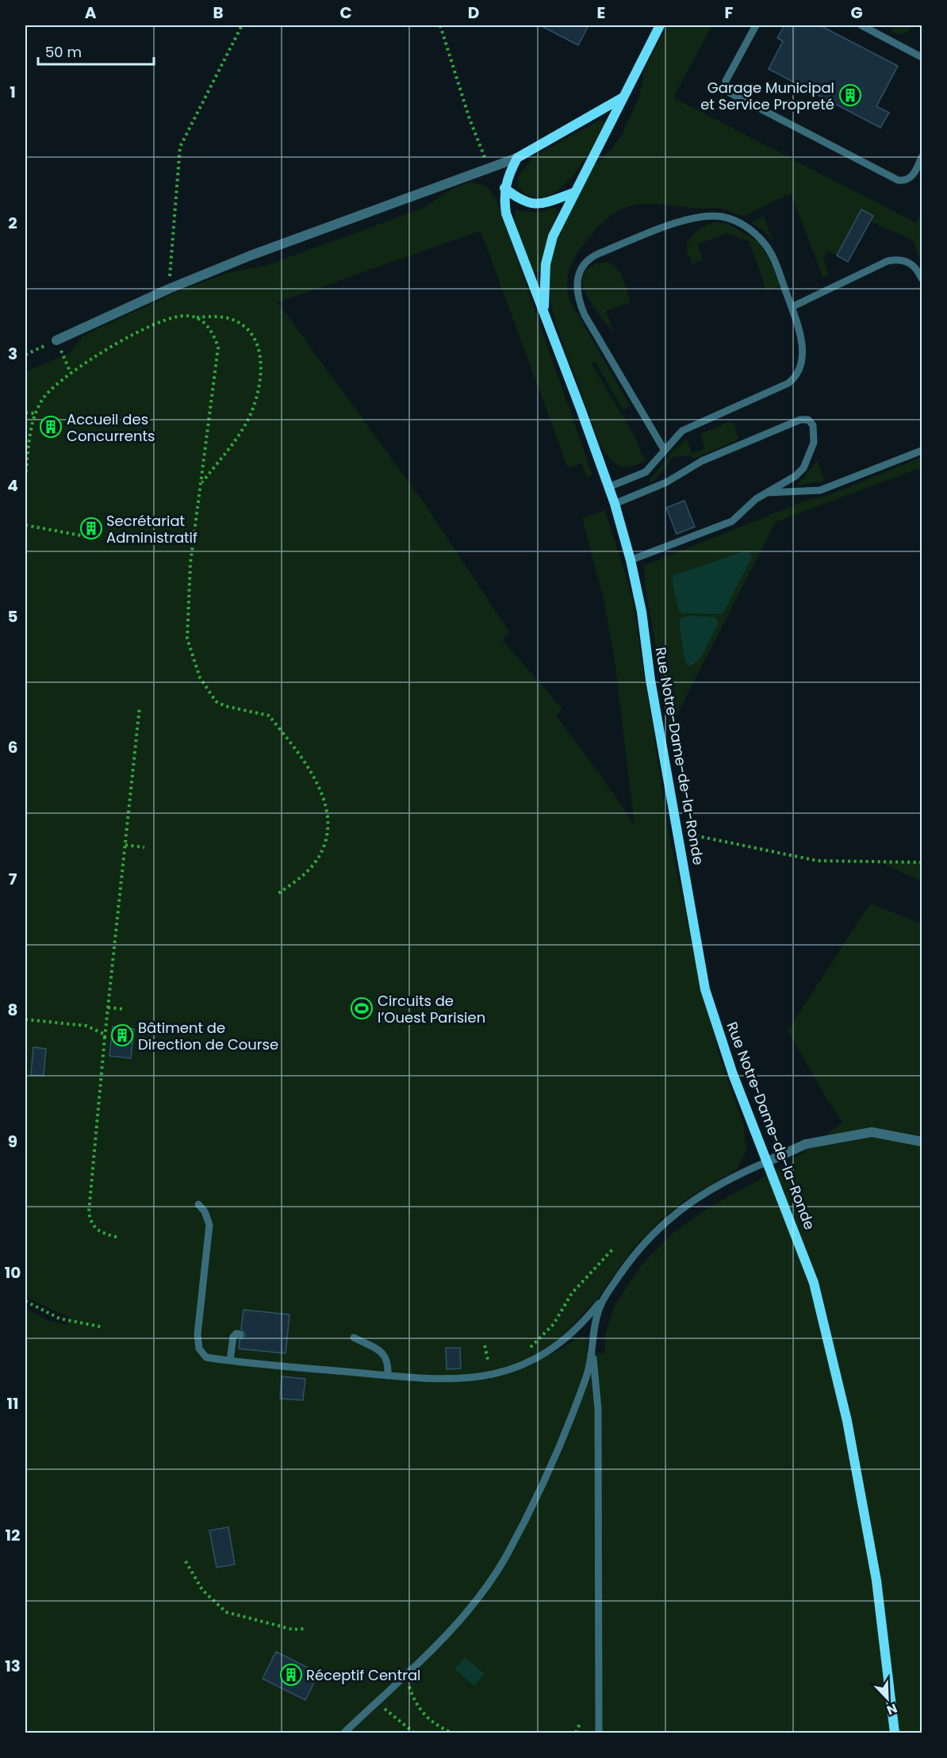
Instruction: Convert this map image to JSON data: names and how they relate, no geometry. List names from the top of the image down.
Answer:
{
  "streets": {
    "main road": ["Rue Notre-Dame-de-la-Ronde"]
  },
  "places": {
    "building": [
      "Garage Municipal et Service Propreté",
      "Accueil des Concurrents",
      "Secrétariat Administratif",
      "Bâtiment de Direction de Course",
      "Réceptif Central"
    ],
    "sports": ["Circuits de l’Ouest Parisien"]
  },
  "scale_bar": "50 m",
  "north": "bottom right",
  "grid": {
    "columns": [
      "A",
      "B",
      "C",
      "D",
      "E",
      "F",
      "G"
    ],
    "rows": [
      "1",
      "2",
      "3",
      "4",
      "5",
      "6",
      "7",
      "8",
      "9",
      "10",
      "11",
      "12",
      "13"
    ]
  }
}
